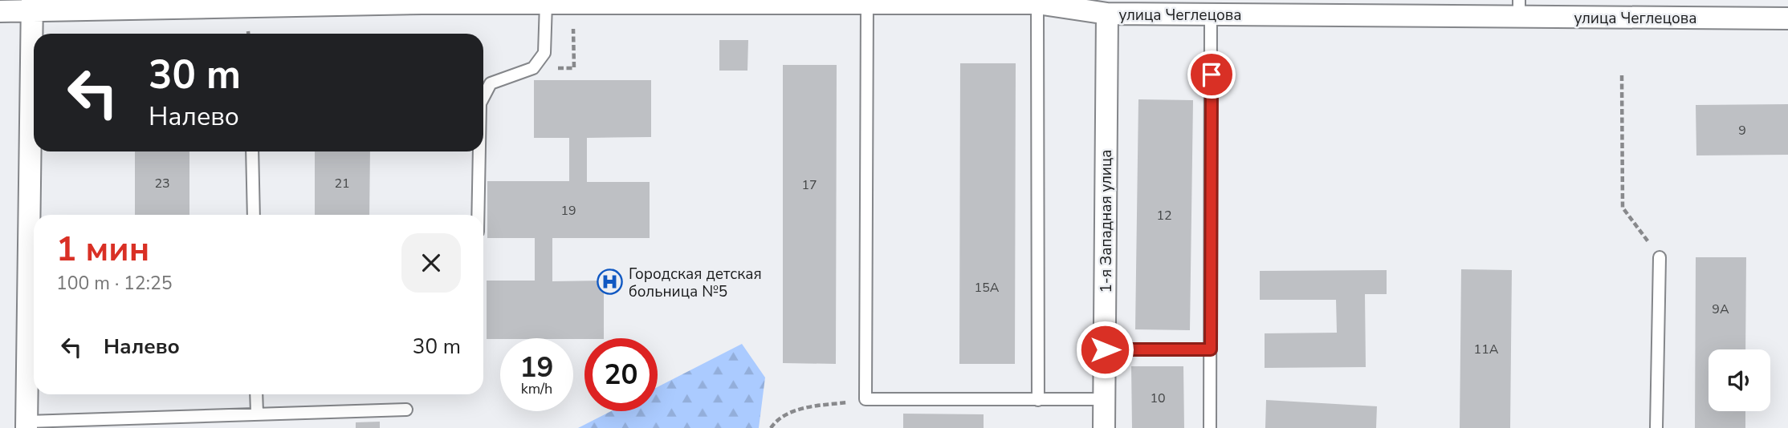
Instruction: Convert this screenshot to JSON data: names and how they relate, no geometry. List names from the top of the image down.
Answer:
{
  "streets": {
    "street": ["улица Чеглецова", "1-я Западная улица"]
  },
  "crossings": [
    ["улица Чеглецова", "1-я Западная улица"]
  ],
  "places": {
    "hospital": ["Городская детская больница №5"]
  },
  "house_numbers": [
    "9",
    "23",
    "21",
    "17",
    "19",
    "12",
    "15А",
    "9А",
    "11А",
    "10"
  ],
  "page": {
    "turn": ["30 m", "Налево"],
    "heading": ["1 мин", "100 m · 12:25"],
    "list": [
      {
        "name": "Налево",
        "value": "30 m"
      }
    ],
    "speed": "19 km/h",
    "limit": "20"
  }
}
